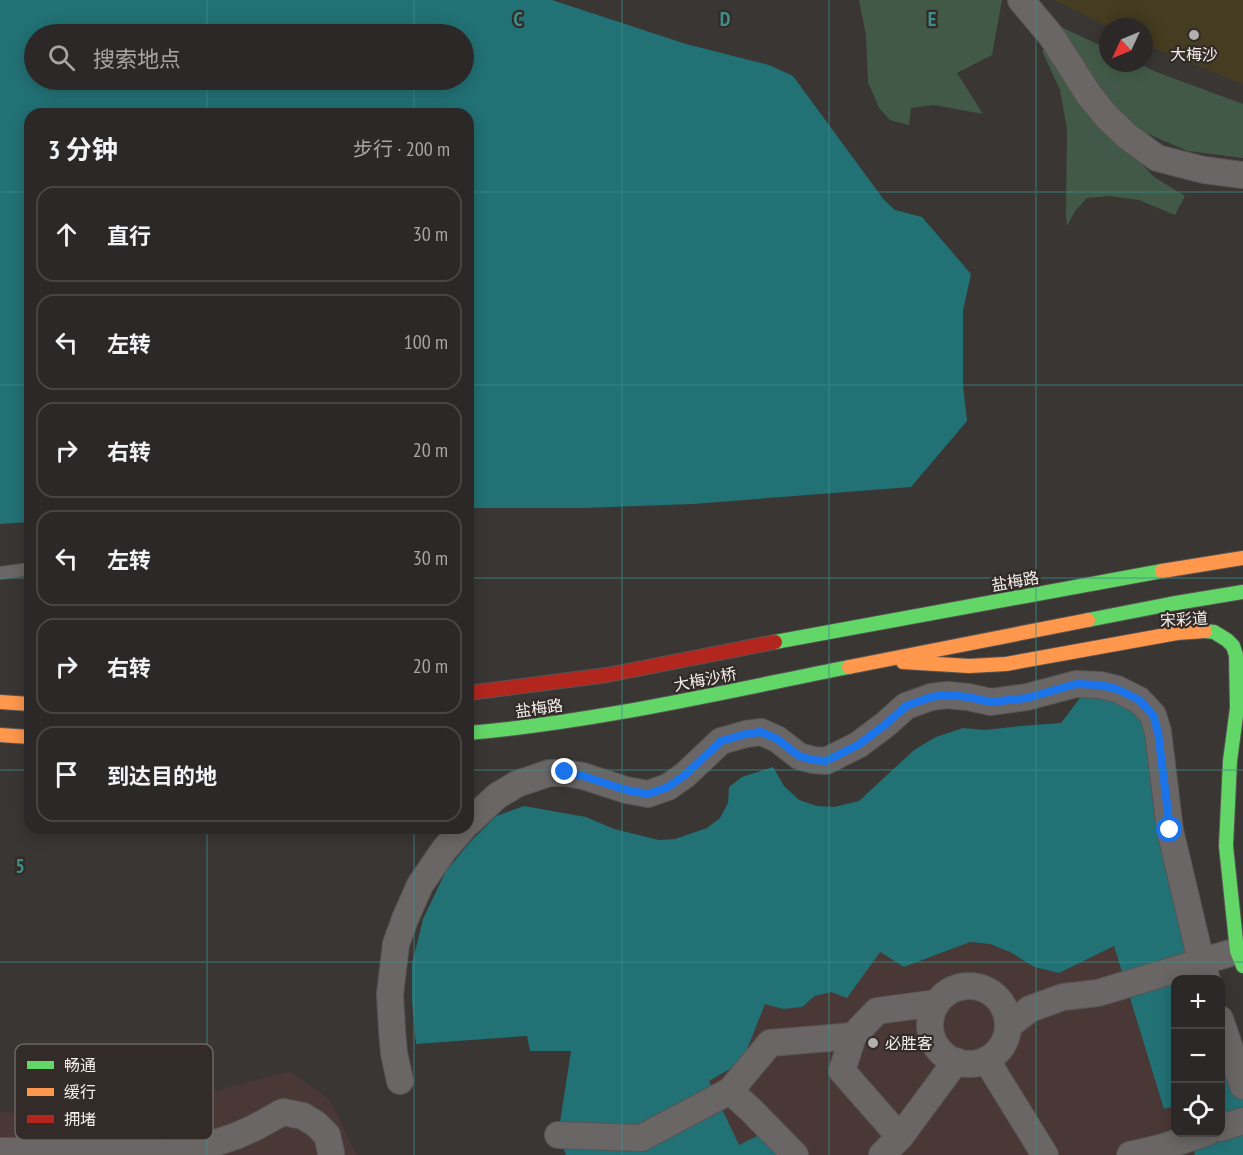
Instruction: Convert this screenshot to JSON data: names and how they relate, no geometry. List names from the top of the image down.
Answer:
{
  "streets": {
    "main road": ["盐梅路", "宋彩道", "大梅沙桥"]
  },
  "crossings": [
    ["盐梅路", "大梅沙桥"],
    ["宋彩道", "大梅沙桥"]
  ],
  "places": ["大梅沙", "必胜客"],
  "legend": ["畅通", "缓行", "拥堵"],
  "north": "bottom left",
  "page": {
    "search": "搜索地点",
    "heading": ["3 分钟", "步行 · 200 m"],
    "list": [
      ["直行", "30 m"],
      ["左转", "100 m"],
      ["右转", "20 m"],
      ["左转", "30 m"],
      ["右转", "20 m"],
      "到达目的地"
    ],
    "map_buttons": ["+", "−"]
  },
  "grid": {
    "columns": ["C", "D", "E"],
    "rows": ["5"]
  }
}
